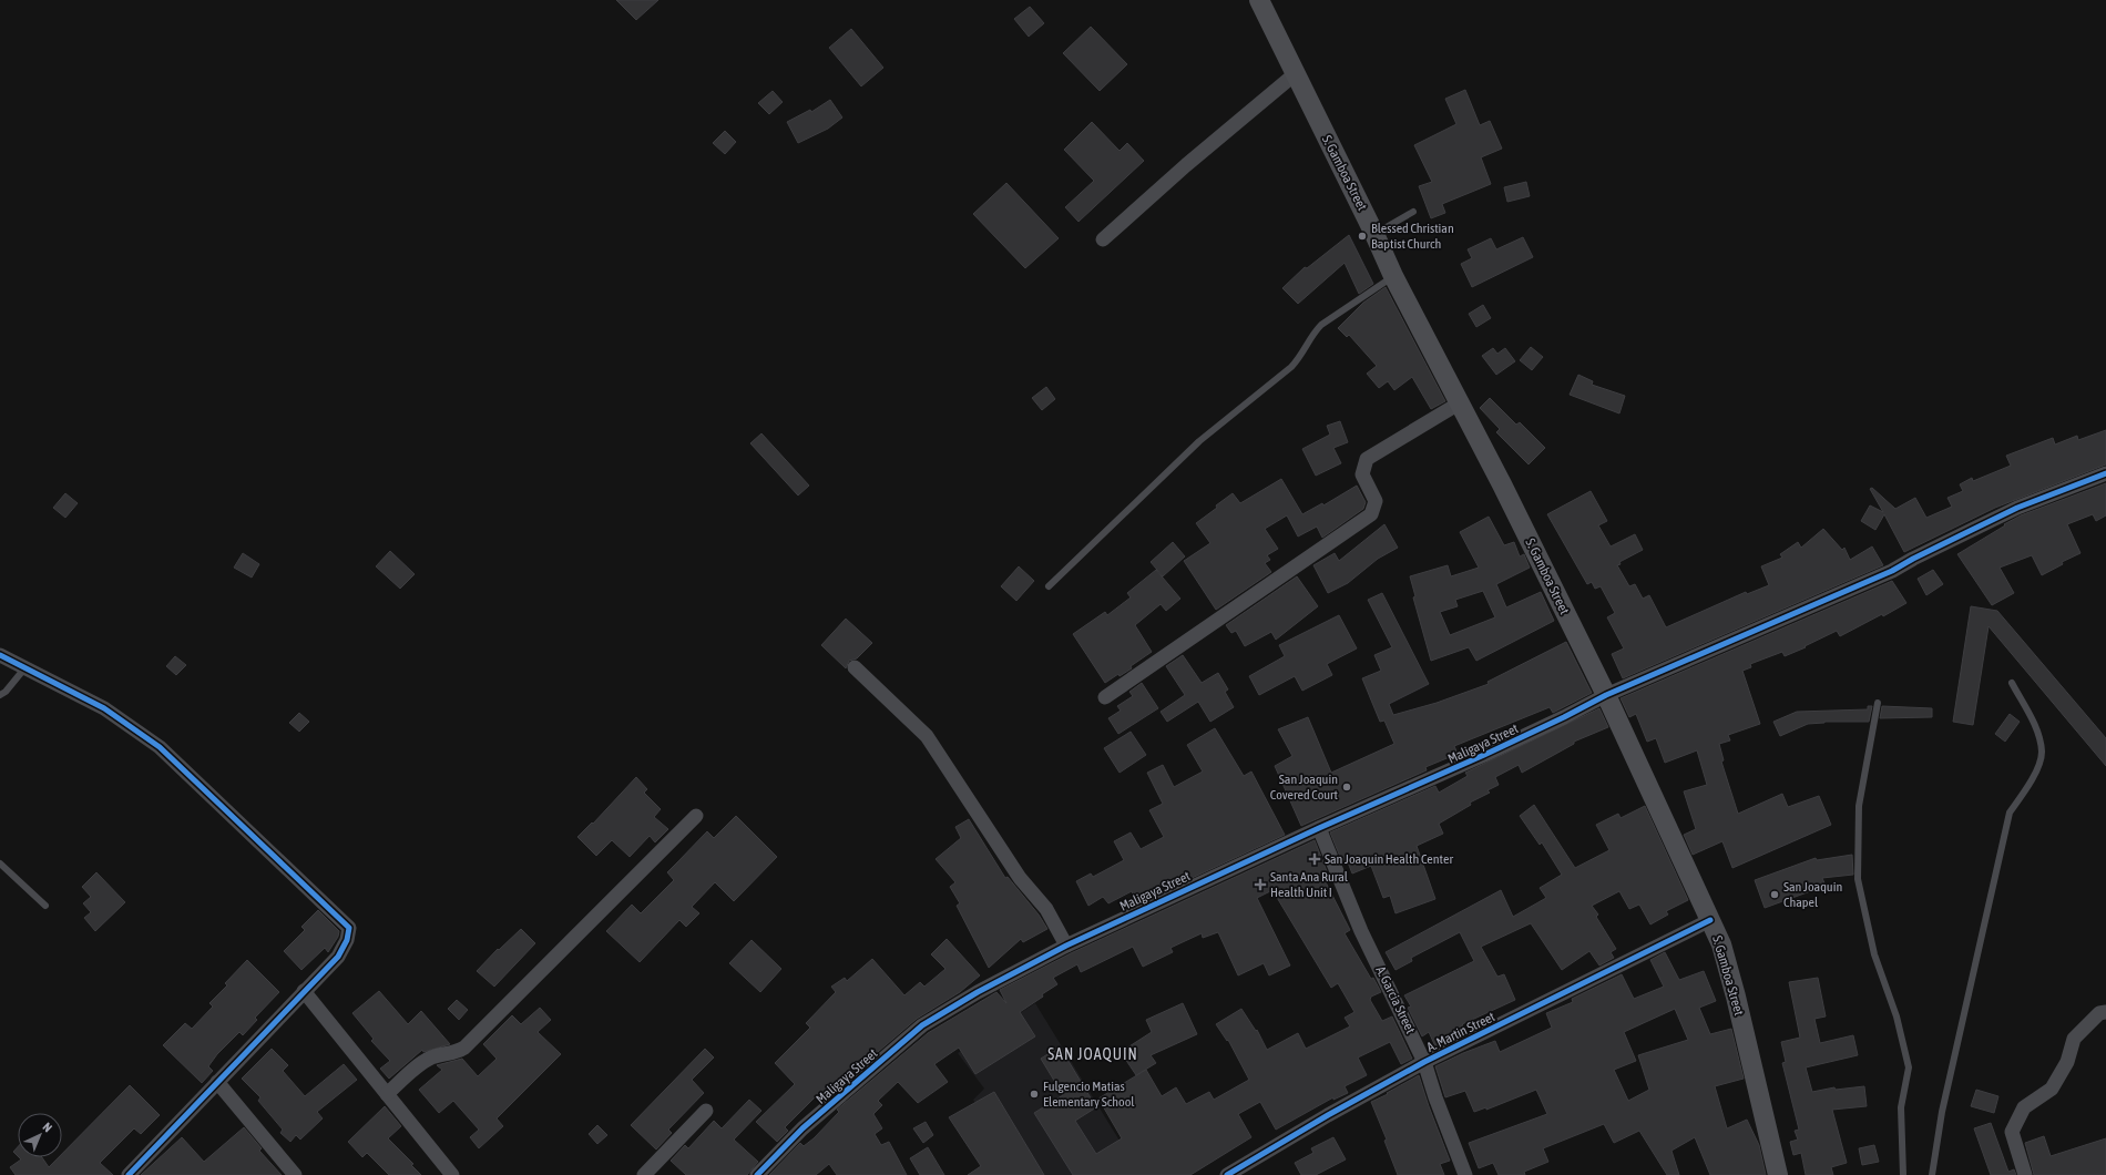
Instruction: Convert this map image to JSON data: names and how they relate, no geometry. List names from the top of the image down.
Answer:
{
  "streets": {
    "main road": ["S. Gamboa Street"],
    "street": ["Maligaya Street", "A. Garcia Street", "A. Martin Street"]
  },
  "crossings": [
    ["S. Gamboa Street", "Maligaya Street"],
    ["S. Gamboa Street", "A. Martin Street"],
    ["Maligaya Street", "A. Garcia Street"],
    ["A. Garcia Street", "A. Martin Street"]
  ],
  "districts": ["SAN JOAQUIN"],
  "places": {
    "other": [
      "Blessed Christian Baptist Church",
      "San Joaquin Covered Court",
      "San Joaquin Chapel",
      "Fulgencio Matias Elementary School"
    ],
    "health": ["San Joaquin Health Center", "Santa Ana Rural Health Unit I"]
  },
  "north": "top right"
}
